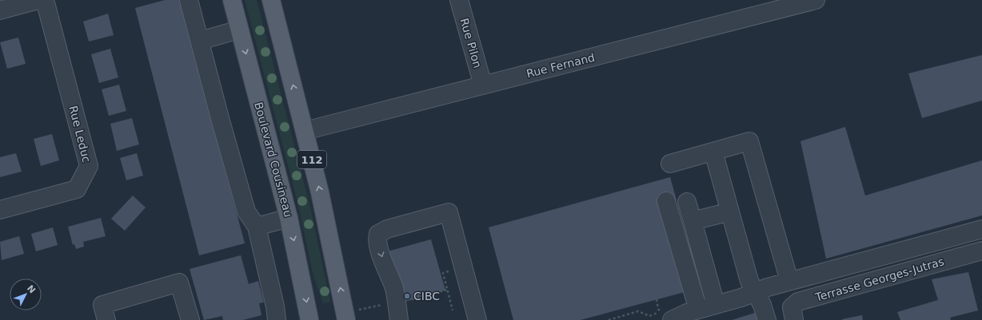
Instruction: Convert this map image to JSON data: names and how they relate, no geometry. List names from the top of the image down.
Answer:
{
  "streets": {
    "main road": ["Boulevard Cousineau", "112"],
    "street": [
      "Rue Pilon",
      "Rue Fernand",
      "Rue Leduc",
      "Terrasse Georges-Jutras"
    ]
  },
  "crossings": [
    ["Rue Pilon", "Rue Fernand"],
    ["Rue Fernand", "112"]
  ],
  "places": ["CIBC"],
  "north": "top right"
}
